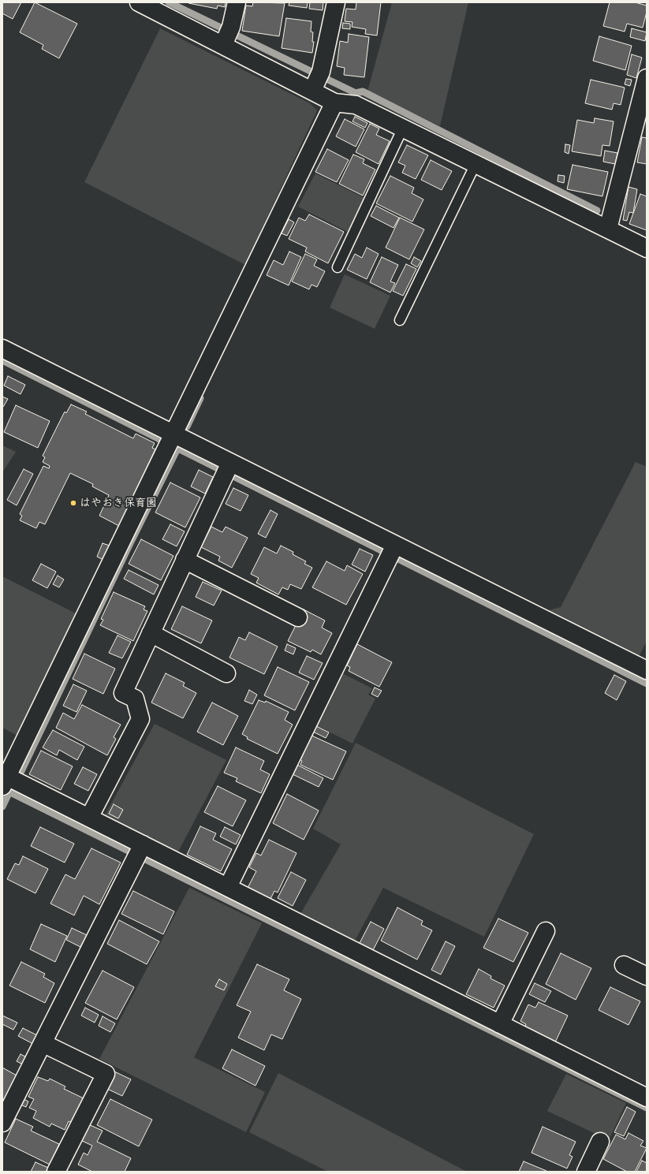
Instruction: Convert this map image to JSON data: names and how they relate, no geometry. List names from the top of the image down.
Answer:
{
  "places": ["はやおき保育園"]
}
